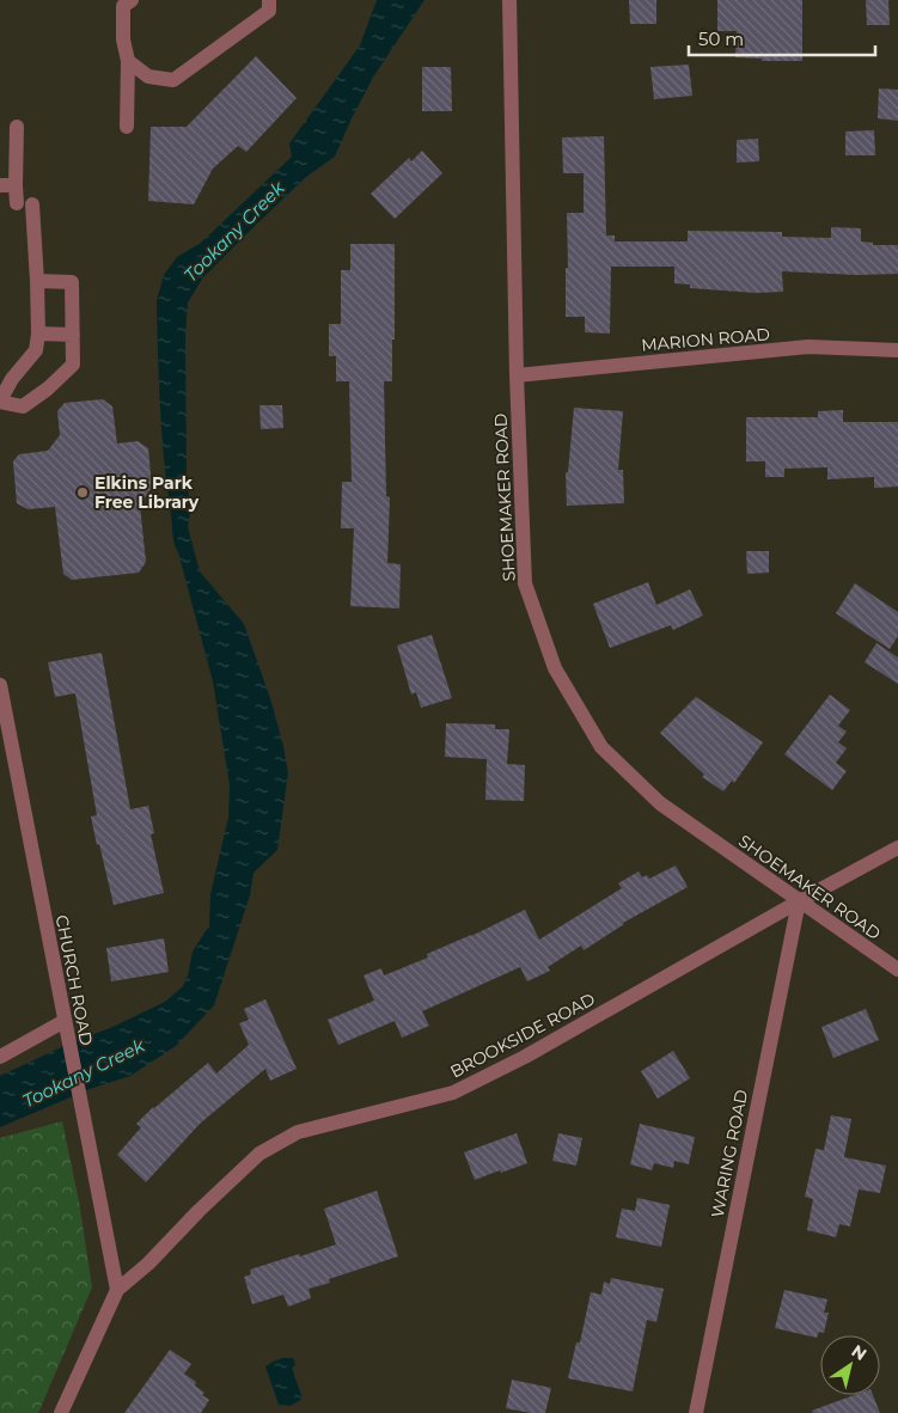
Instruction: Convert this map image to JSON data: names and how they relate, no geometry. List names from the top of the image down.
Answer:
{
  "streets": {
    "street": [
      "MARION ROAD",
      "SHOEMAKER ROAD",
      "CHURCH ROAD",
      "BROOKSIDE ROAD",
      "WARING ROAD"
    ]
  },
  "crossings": [
    ["MARION ROAD", "SHOEMAKER ROAD"],
    ["SHOEMAKER ROAD", "BROOKSIDE ROAD"],
    ["SHOEMAKER ROAD", "WARING ROAD"],
    ["CHURCH ROAD", "BROOKSIDE ROAD"],
    ["BROOKSIDE ROAD", "WARING ROAD"]
  ],
  "water": ["Tookany Creek"],
  "places": ["Elkins Park Free Library"],
  "scale_bar": "50 m",
  "north": "top right"
}
